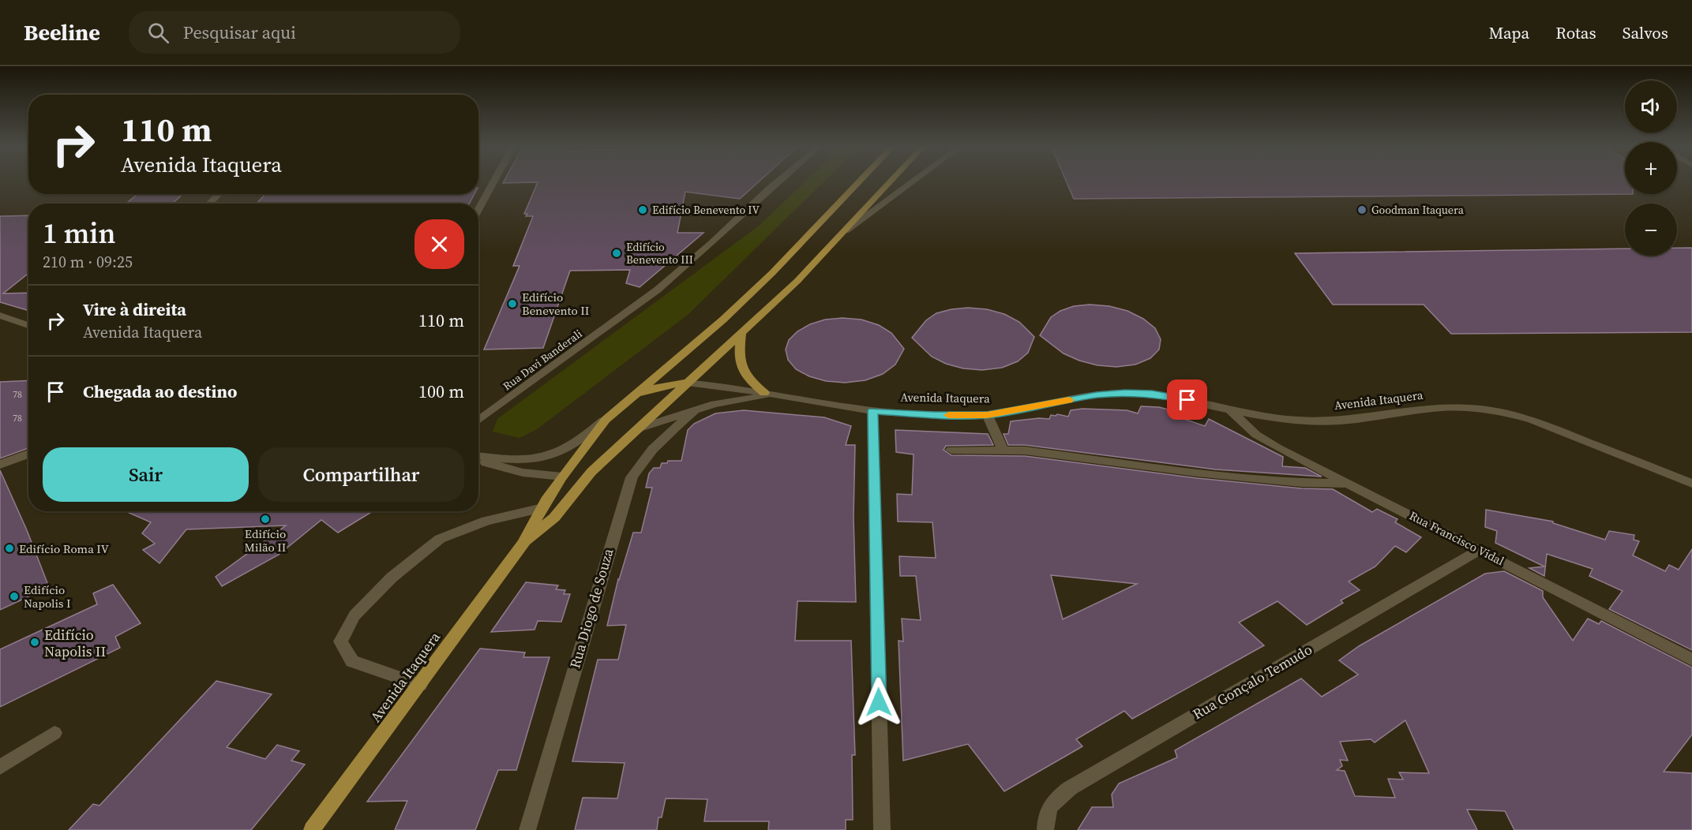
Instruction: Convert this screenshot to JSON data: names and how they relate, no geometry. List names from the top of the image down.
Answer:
{
  "streets": {
    "main road": ["Avenida Itaquera"],
    "street": [
      "Rua Davi Banderali",
      "Rua Francisco Vidal",
      "Rua Diogo de Souza",
      "Rua Gonçalo Temudo"
    ]
  },
  "crossings": [
    ["Avenida Itaquera", "Rua Francisco Vidal"],
    ["Avenida Itaquera", "Rua Diogo de Souza"],
    ["Rua Francisco Vidal", "Rua Gonçalo Temudo"]
  ],
  "places": [
    "Edifício Benevento IV",
    "Goodman Itaquera",
    "Edifício Benevento III",
    "Edifício Benevento II",
    "Edifício Milão II",
    "Edifício Roma IV",
    "Edifício Napolis I",
    "Edifício Napolis II"
  ],
  "house_numbers": ["78", "78"],
  "page": {
    "header": "Beeline",
    "search": "Pesquisar aqui",
    "nav": ["Mapa", "Rotas", "Salvos"],
    "map_buttons": ["+", "−"],
    "turn": ["110 m", "Avenida Itaquera"],
    "heading": ["1 min", "210 m · 09:25"],
    "list": [
      {
        "name": "Vire à direita",
        "note": "Avenida Itaquera",
        "value": "110 m"
      },
      {
        "name": "Chegada ao destino",
        "value": "100 m"
      }
    ],
    "buttons": ["Sair", "Compartilhar"]
  }
}
